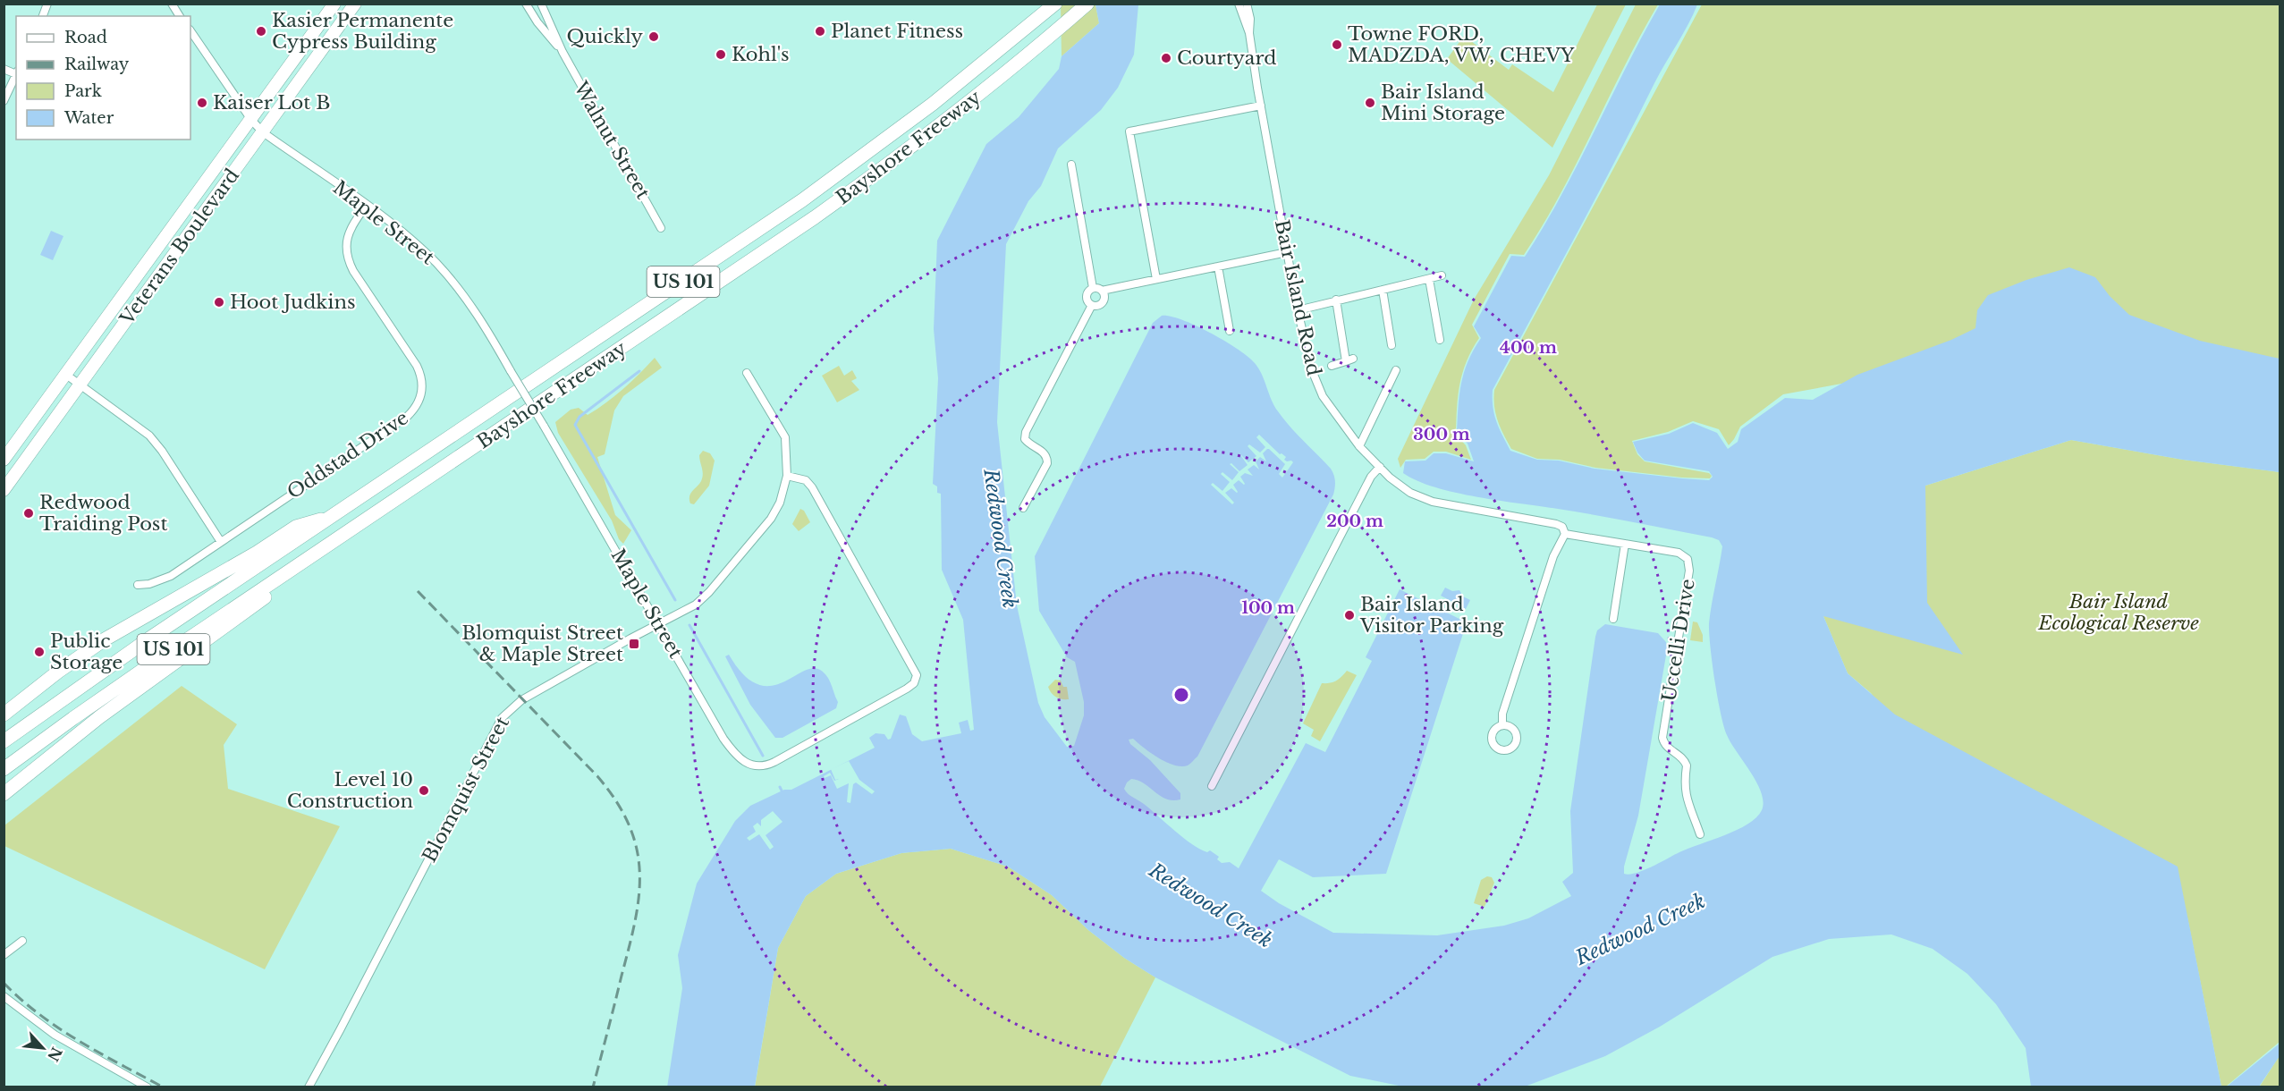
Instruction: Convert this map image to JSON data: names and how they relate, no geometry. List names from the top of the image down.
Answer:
{
  "streets": {
    "highway": ["Bayshore Freeway", "US 101"],
    "main road": ["Veterans Boulevard"],
    "street": [
      "Walnut Street",
      "Maple Street",
      "Bair Island Road",
      "Oddstad Drive",
      "Uccelli Drive",
      "Blomquist Street"
    ]
  },
  "crossings": [
    ["Maple Street", "Veterans Boulevard"],
    ["Maple Street", "Oddstad Drive"],
    ["Maple Street", "Blomquist Street"],
    ["Bair Island Road", "Uccelli Drive"]
  ],
  "water": ["Redwood Creek"],
  "parks": ["Bair Island Ecological Reserve"],
  "places": {
    "other": [
      "Kasier Permanente Cypress Building",
      "Planet Fitness",
      "Quickly",
      "Towne FORD, MADZDA, VW, CHEVY",
      "Kohl's",
      "Courtyard",
      "Kaiser Lot B",
      "Bair Island Mini Storage",
      "Hoot Judkins",
      "Redwood Traiding Post",
      "Bair Island Visitor Parking",
      "Public Storage",
      "Level 10 Construction"
    ],
    "transit": ["Blomquist Street & Maple Street"]
  },
  "legend": [
    "Road",
    "Railway",
    "Park",
    "Water"
  ],
  "north": "bottom right",
  "rings": [
    "400 m",
    "300 m",
    "200 m",
    "100 m"
  ]
}
